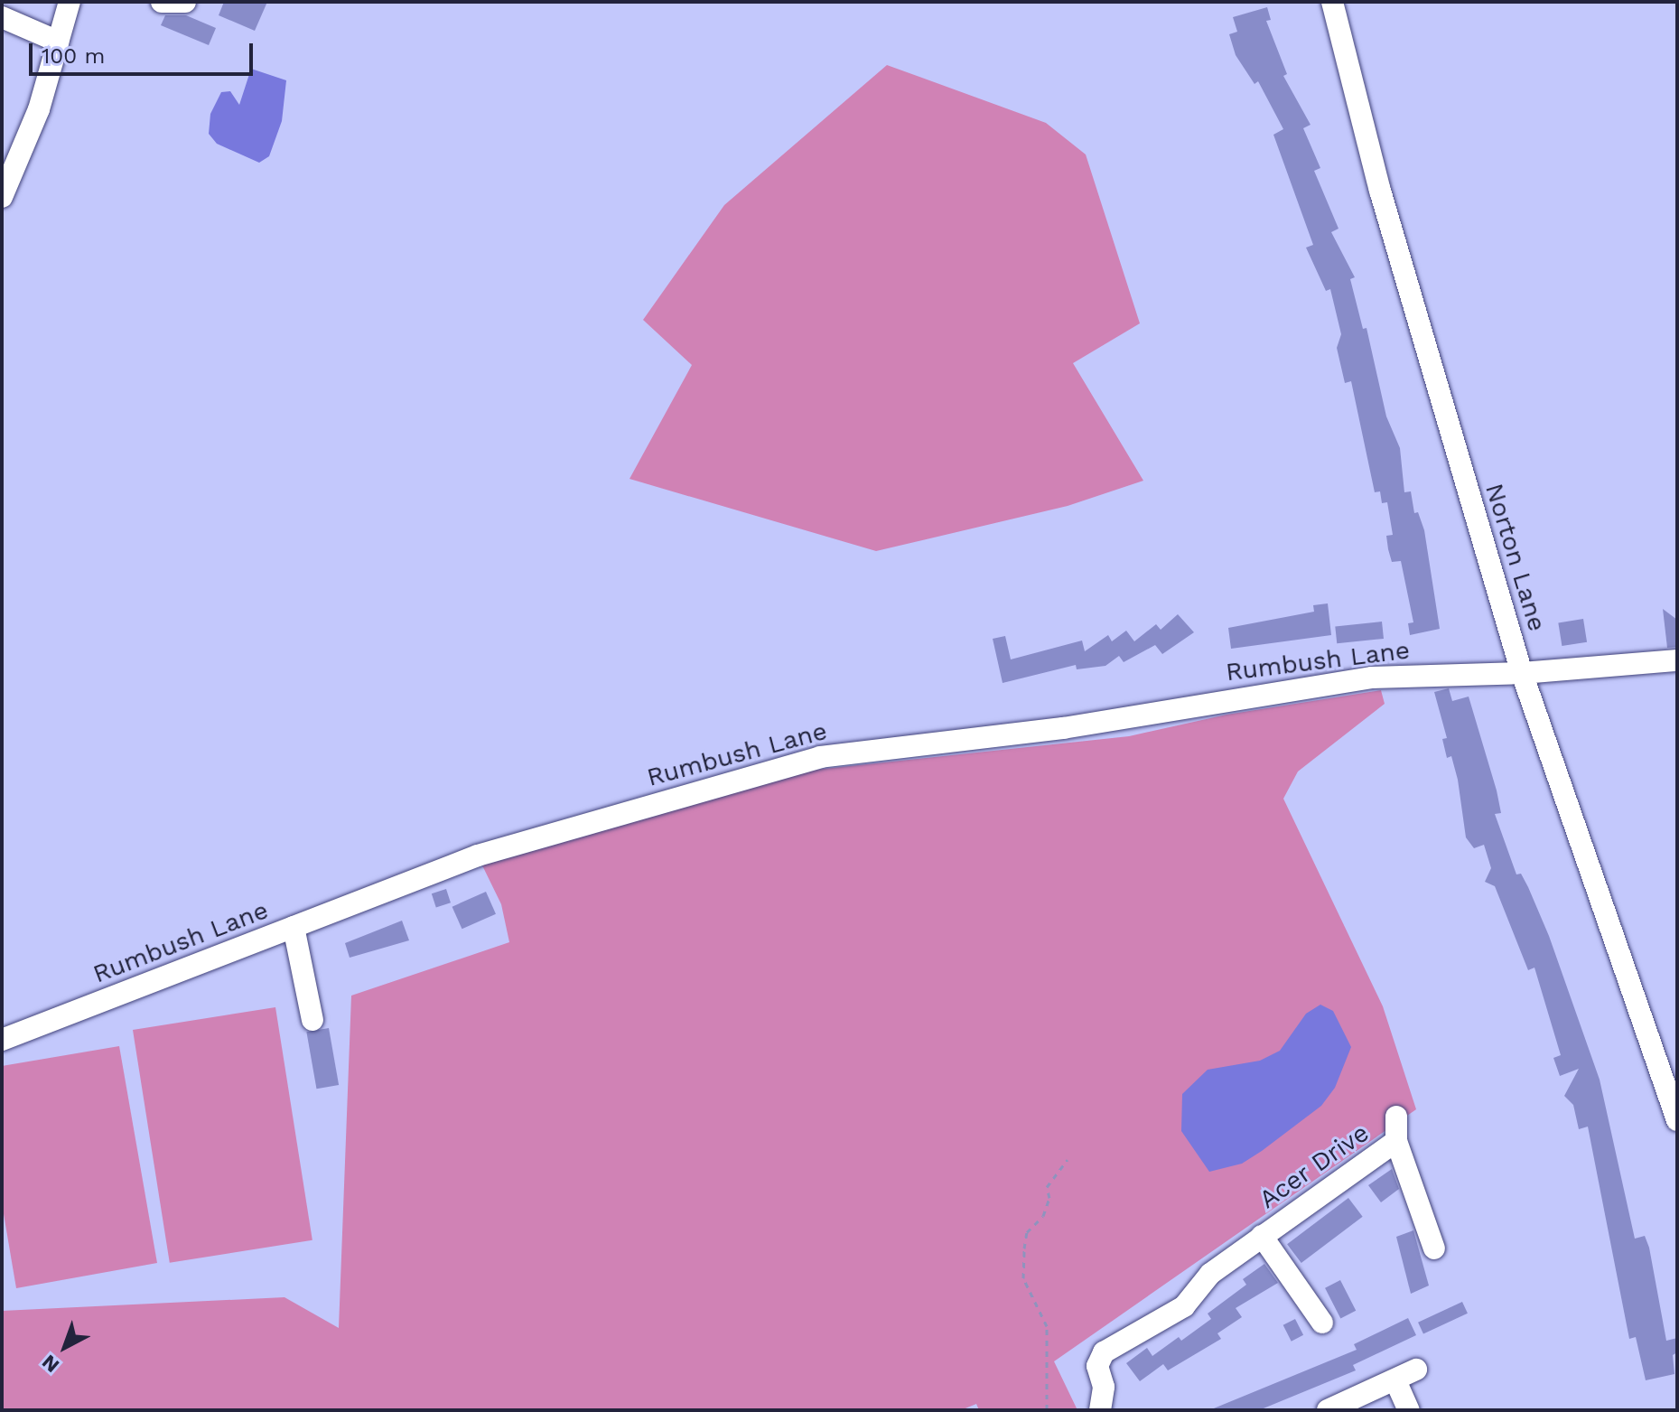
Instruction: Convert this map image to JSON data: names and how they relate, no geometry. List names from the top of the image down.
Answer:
{
  "streets": {
    "street": ["Norton Lane", "Rumbush Lane", "Acer Drive"]
  },
  "crossings": [
    ["Norton Lane", "Rumbush Lane"]
  ],
  "scale_bar": "100 m",
  "north": "bottom left"
}
